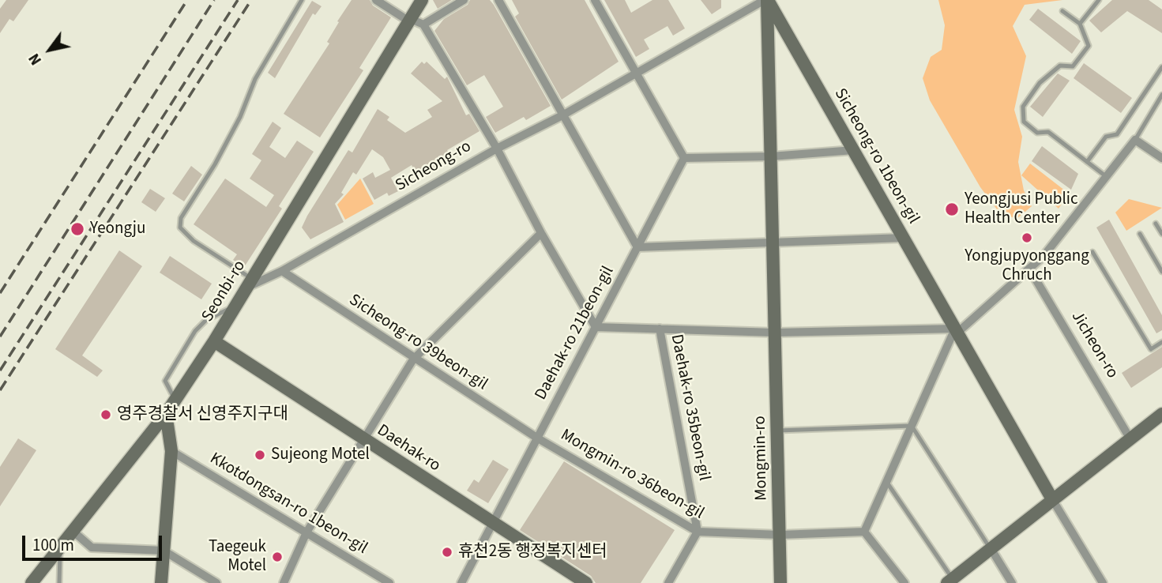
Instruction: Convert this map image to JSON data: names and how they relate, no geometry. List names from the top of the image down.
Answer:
{
  "streets": {
    "main road": [
      "Sicheong-ro 1beon-gil",
      "Seonbi-ro",
      "Daehak-ro",
      "Mongmin-ro"
    ],
    "street": [
      "Sicheong-ro",
      "Daehak-ro 21beon-gil",
      "Sicheong-ro 39beon-gil",
      "Jicheon-ro",
      "Daehak-ro 35beon-gil",
      "Mongmin-ro 36beon-gil",
      "Kkotdongsan-ro 1beon-gil"
    ]
  },
  "crossings": [
    ["Sicheong-ro 1beon-gil", "Sicheong-ro"],
    ["Sicheong-ro 1beon-gil", "Mongmin-ro"],
    ["Sicheong-ro", "Seonbi-ro"],
    ["Sicheong-ro", "Sicheong-ro 39beon-gil"],
    ["Sicheong-ro", "Mongmin-ro"],
    ["Seonbi-ro", "Daehak-ro"],
    ["Daehak-ro 21beon-gil", "Sicheong-ro 39beon-gil"],
    ["Daehak-ro 21beon-gil", "Daehak-ro"],
    ["Daehak-ro 21beon-gil", "Mongmin-ro 36beon-gil"],
    ["Sicheong-ro 39beon-gil", "Mongmin-ro 36beon-gil"],
    ["Daehak-ro 35beon-gil", "Mongmin-ro 36beon-gil"],
    ["Mongmin-ro", "Mongmin-ro 36beon-gil"]
  ],
  "places": [
    "Yeongjusi Public Health Center",
    "Yeongju",
    "Yongjupyonggang Chruch",
    "영주경찰서 신영주지구대",
    "Sujeong Motel",
    "휴천2동 행정복지센터",
    "Taegeuk Motel"
  ],
  "scale_bar": "100 m",
  "north": "bottom left"
}
